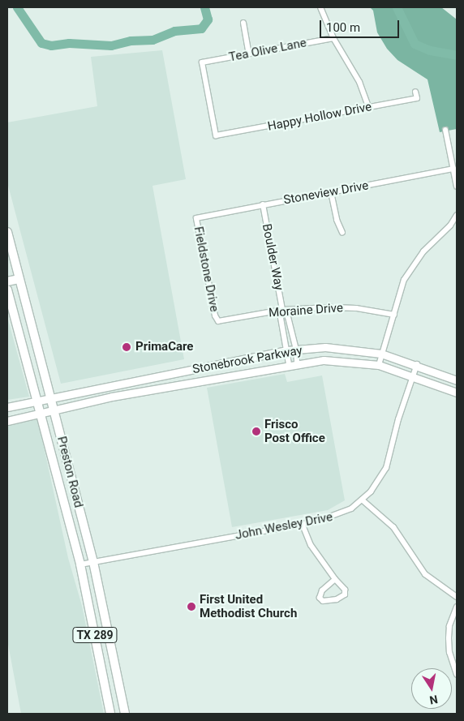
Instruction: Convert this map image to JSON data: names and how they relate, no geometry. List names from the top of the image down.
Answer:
{
  "streets": {
    "main road": ["Stonebrook Parkway", "Preston Road", "TX 289"],
    "street": [
      "Tea Olive Lane",
      "Happy Hollow Drive",
      "Stoneview Drive",
      "Boulder Way",
      "Fieldstone Drive",
      "Moraine Drive",
      "John Wesley Drive"
    ]
  },
  "crossings": [
    ["Tea Olive Lane", "Happy Hollow Drive"],
    ["Stoneview Drive", "Boulder Way"],
    ["Stoneview Drive", "Fieldstone Drive"],
    ["Boulder Way", "Moraine Drive"],
    ["Boulder Way", "Stonebrook Parkway"],
    ["Fieldstone Drive", "Moraine Drive"],
    ["Stonebrook Parkway", "Preston Road"],
    ["Stonebrook Parkway", "John Wesley Drive"],
    ["Preston Road", "John Wesley Drive"]
  ],
  "places": ["PrimaCare", "Frisco Post Office", "First United Methodist Church"],
  "scale_bar": "100 m",
  "north": "bottom"
}
